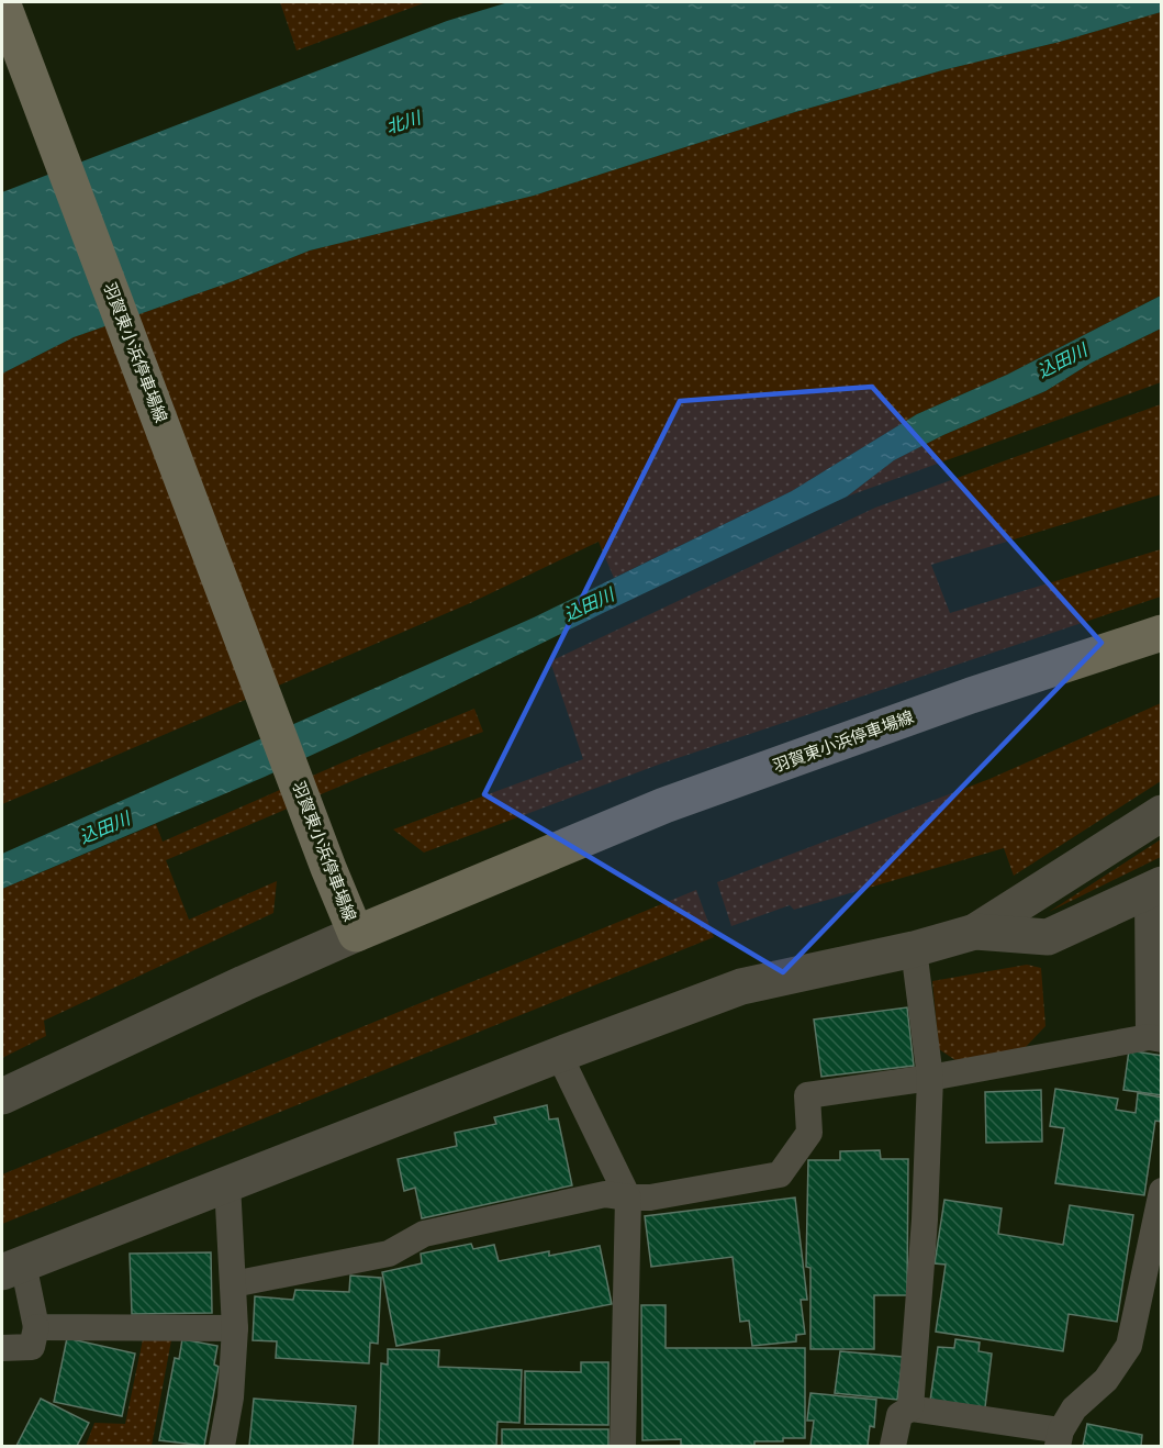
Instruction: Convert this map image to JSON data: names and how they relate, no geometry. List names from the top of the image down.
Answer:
{
  "streets": {
    "main road": ["羽賀東小浜停車場線"]
  },
  "water": ["北川", "込田川"]
}
